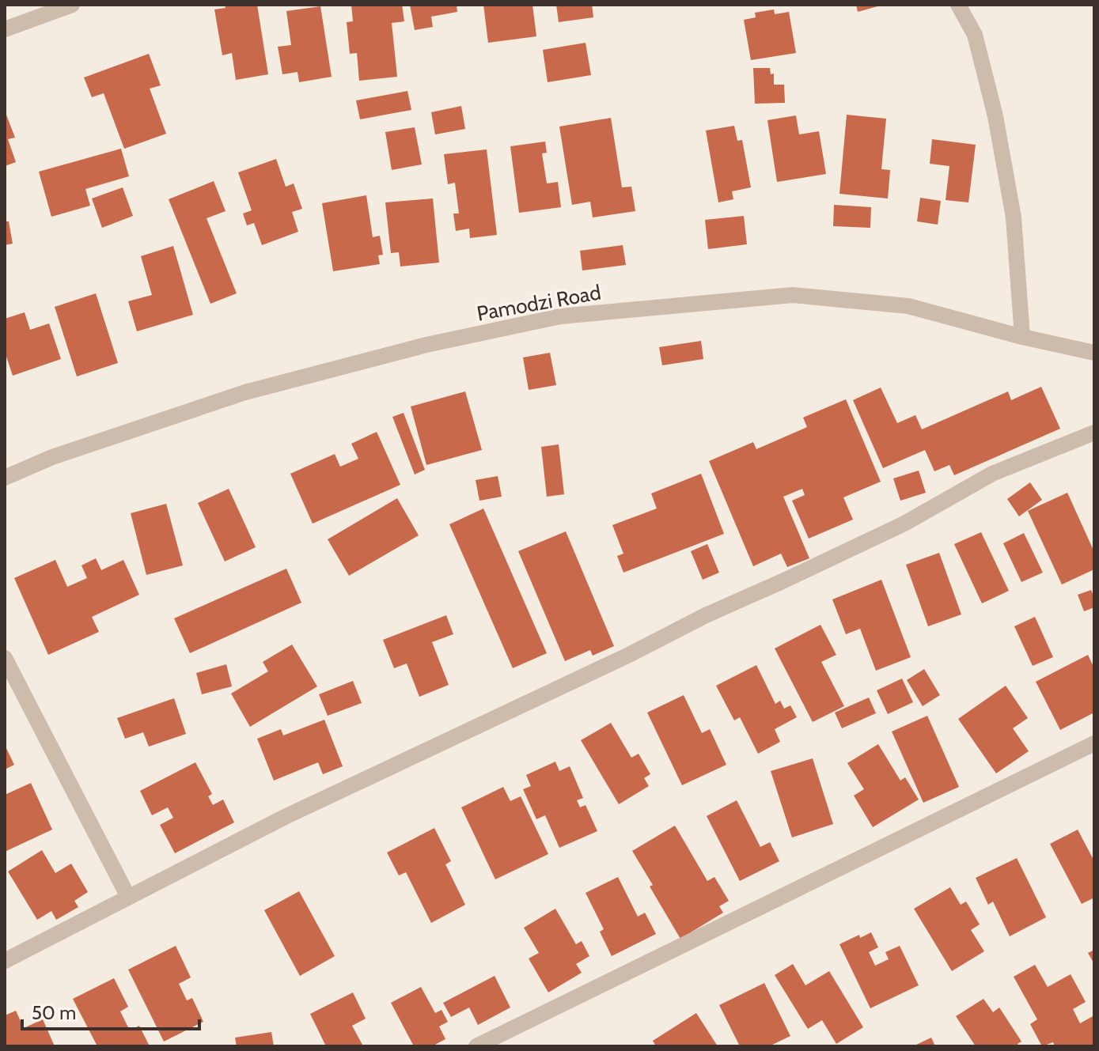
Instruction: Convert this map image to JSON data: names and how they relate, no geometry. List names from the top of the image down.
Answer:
{
  "streets": {
    "street": ["Pamodzi Road"]
  },
  "scale_bar": "50 m"
}
